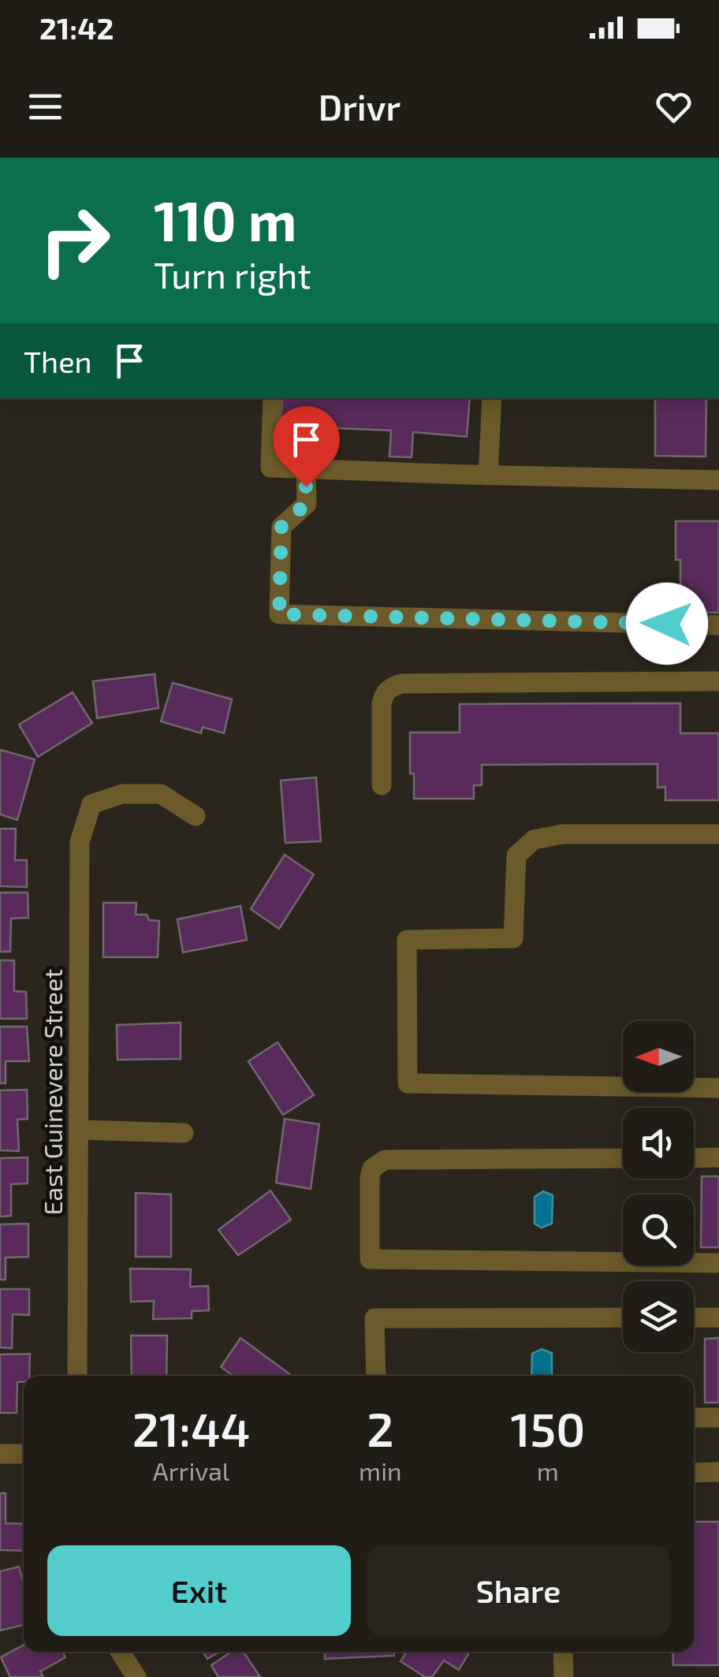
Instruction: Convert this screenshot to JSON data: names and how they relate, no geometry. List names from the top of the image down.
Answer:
{
  "streets": {
    "street": ["East Guinevere Street"]
  },
  "north": "left",
  "page": {
    "status": "21:42",
    "header": "Drivr",
    "turn": ["110 m", "Turn right"],
    "then": "Then",
    "eta": [
      "21:44",
      "Arrival",
      "2",
      "min",
      "150",
      "m"
    ],
    "buttons": ["Exit", "Share"]
  }
}
